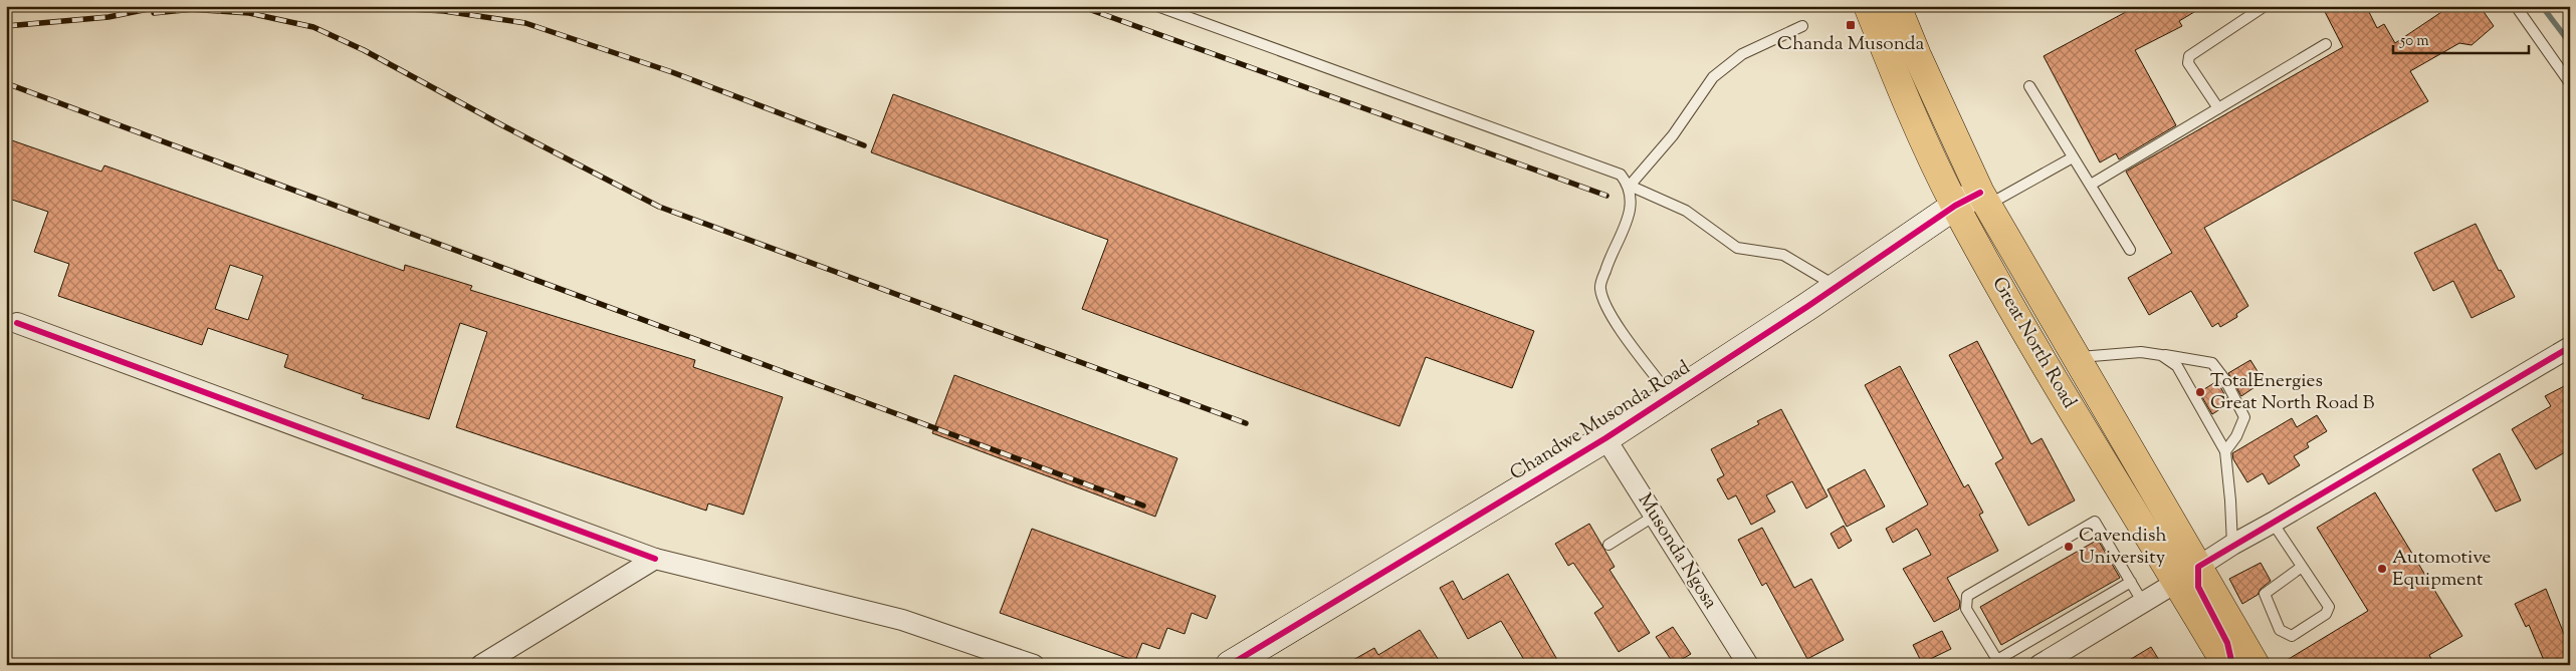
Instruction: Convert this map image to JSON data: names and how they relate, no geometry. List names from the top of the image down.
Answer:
{
  "streets": {
    "main road": ["Great North Road"],
    "street": ["Chandwe Musonda Road", "Musonda Ngosa"]
  },
  "crossings": [
    ["Great North Road", "Chandwe Musonda Road"],
    ["Chandwe Musonda Road", "Musonda Ngosa"]
  ],
  "places": {
    "transit": ["Chanda Musonda"],
    "other": ["TotalEnergies Great North Road B", "Cavendish University", "Automotive Equipment"]
  },
  "scale_bar": "50 m"
}
